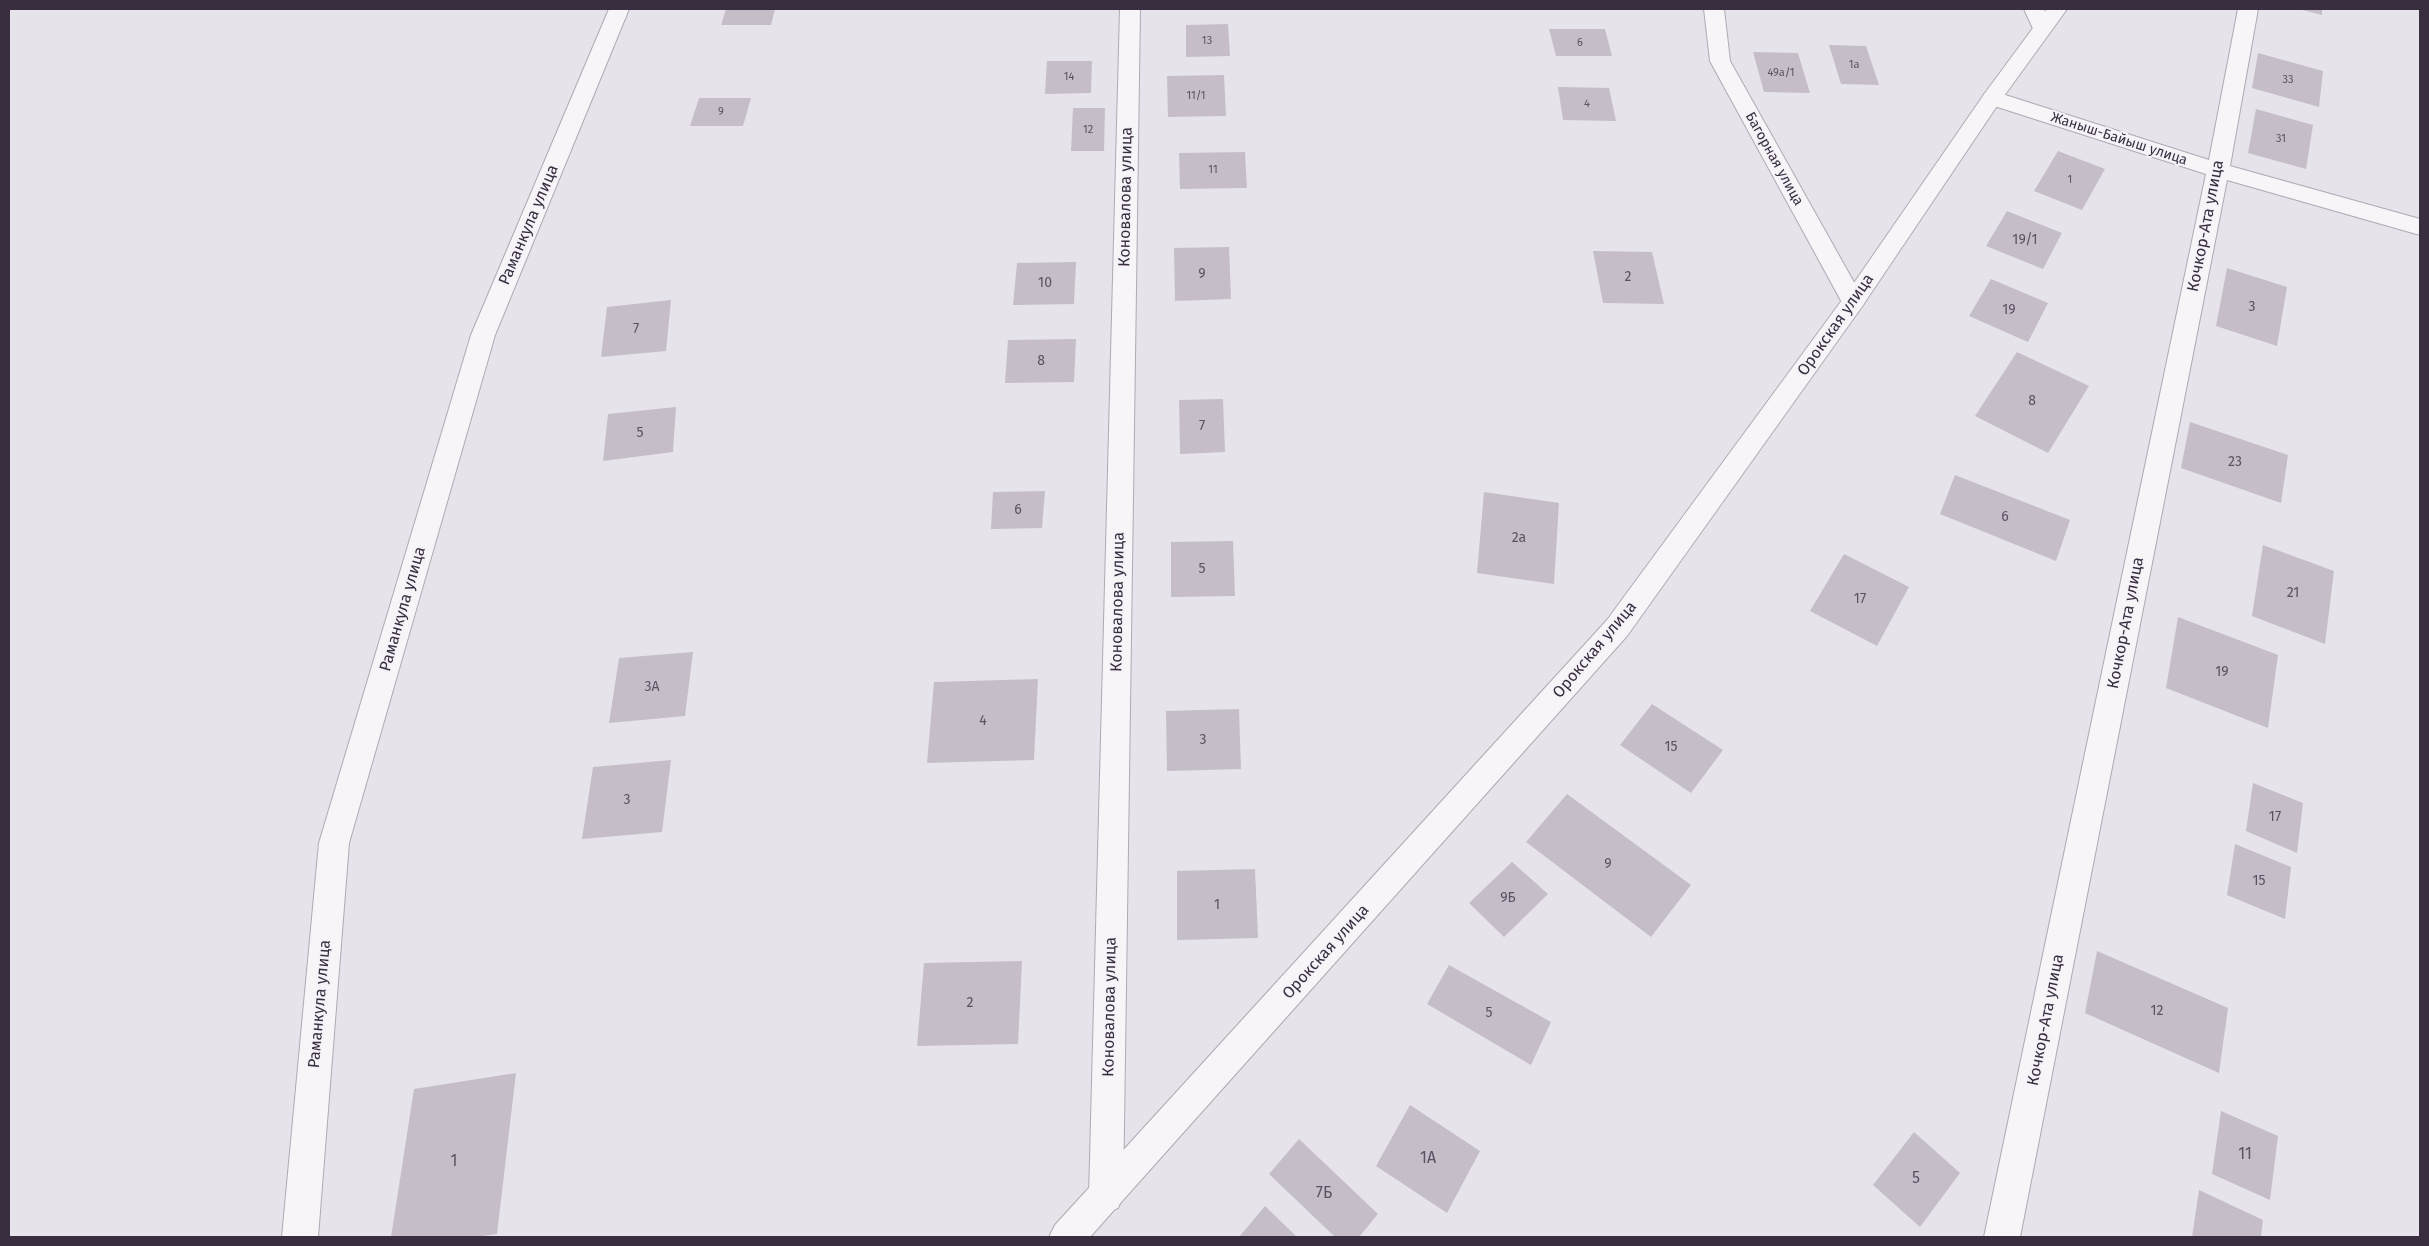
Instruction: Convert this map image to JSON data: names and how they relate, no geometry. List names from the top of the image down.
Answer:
{
  "streets": {
    "street": [
      "Жаныш-Байыш улица",
      "Багорная улица",
      "Коновалова улица",
      "Раманкула улица",
      "Кочкор-Ата улица",
      "Орокская улица"
    ]
  },
  "crossings": [
    ["Жаныш-Байыш улица", "Кочкор-Ата улица"],
    ["Жаныш-Байыш улица", "Орокская улица"],
    ["Багорная улица", "Орокская улица"],
    ["Коновалова улица", "Орокская улица"]
  ],
  "house_numbers": [
    "13",
    "6",
    "1а",
    "49а/1",
    "14",
    "33",
    "11/1",
    "4",
    "9",
    "12",
    "31",
    "11",
    "1",
    "19/1",
    "9",
    "2",
    "10",
    "3",
    "19",
    "7",
    "8",
    "8",
    "7",
    "5",
    "23",
    "6",
    "6",
    "2а",
    "5",
    "21",
    "17",
    "19",
    "3А",
    "4",
    "3",
    "15",
    "3",
    "17",
    "9",
    "15",
    "9Б",
    "1",
    "2",
    "12",
    "5",
    "11",
    "1А",
    "1",
    "5",
    "7Б"
  ]
}
